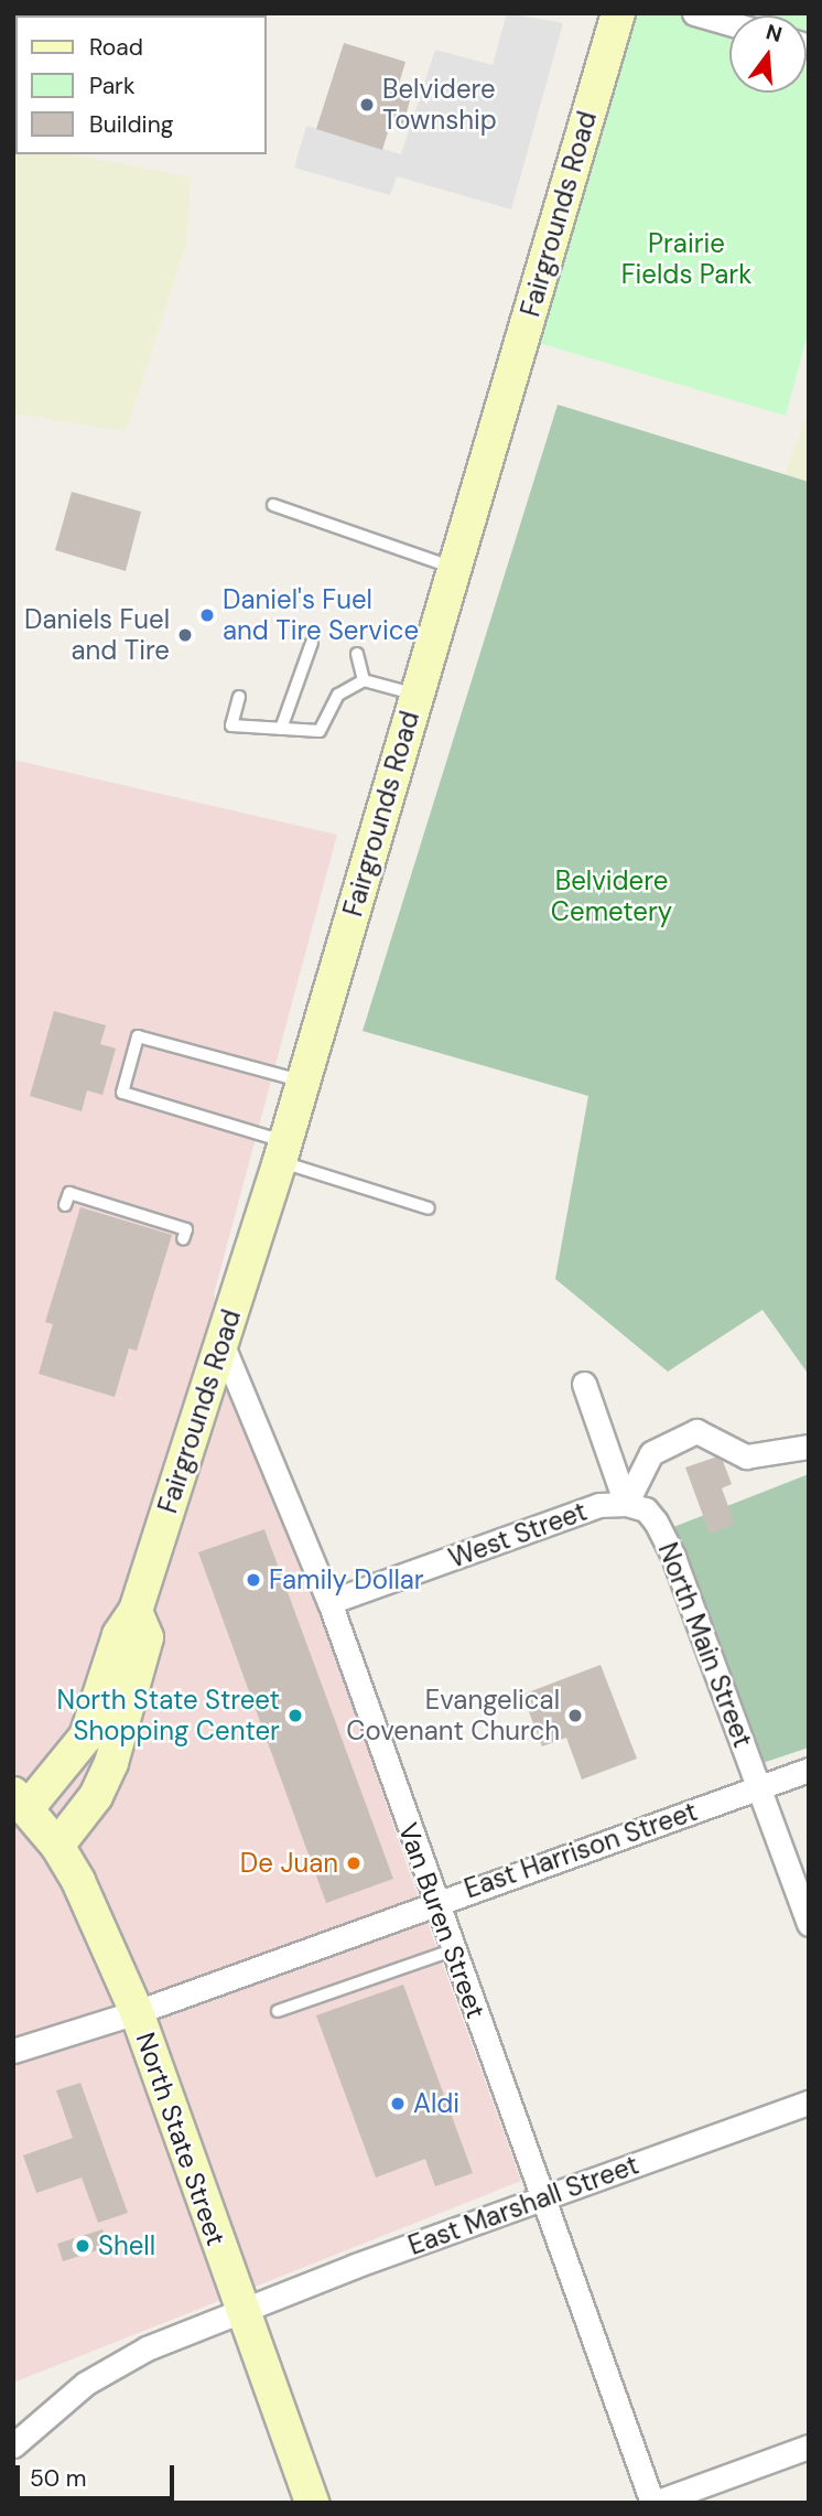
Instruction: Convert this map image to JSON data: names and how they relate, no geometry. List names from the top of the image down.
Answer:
{
  "streets": {
    "main road": ["Fairgrounds Road", "North State Street"],
    "street": [
      "West Street",
      "North Main Street",
      "East Harrison Street",
      "Van Buren Street",
      "East Marshall Street"
    ]
  },
  "crossings": [
    ["Fairgrounds Road", "Van Buren Street"],
    ["Fairgrounds Road", "North State Street"],
    ["West Street", "North Main Street"],
    ["West Street", "Van Buren Street"],
    ["North Main Street", "East Harrison Street"],
    ["East Harrison Street", "Van Buren Street"],
    ["East Harrison Street", "North State Street"],
    ["Van Buren Street", "East Marshall Street"],
    ["North State Street", "East Marshall Street"]
  ],
  "parks": ["Prairie Fields Park", "Belvidere Cemetery"],
  "places": [
    "Belvidere Township",
    "Daniel's Fuel and Tire Service",
    "Daniels Fuel and Tire",
    "Family Dollar",
    "North State Street Shopping Center",
    "Evangelical Covenant Church",
    "De Juan",
    "Aldi",
    "Shell"
  ],
  "legend": ["Road", "Park", "Building"],
  "scale_bar": "50 m",
  "north": "top"
}
